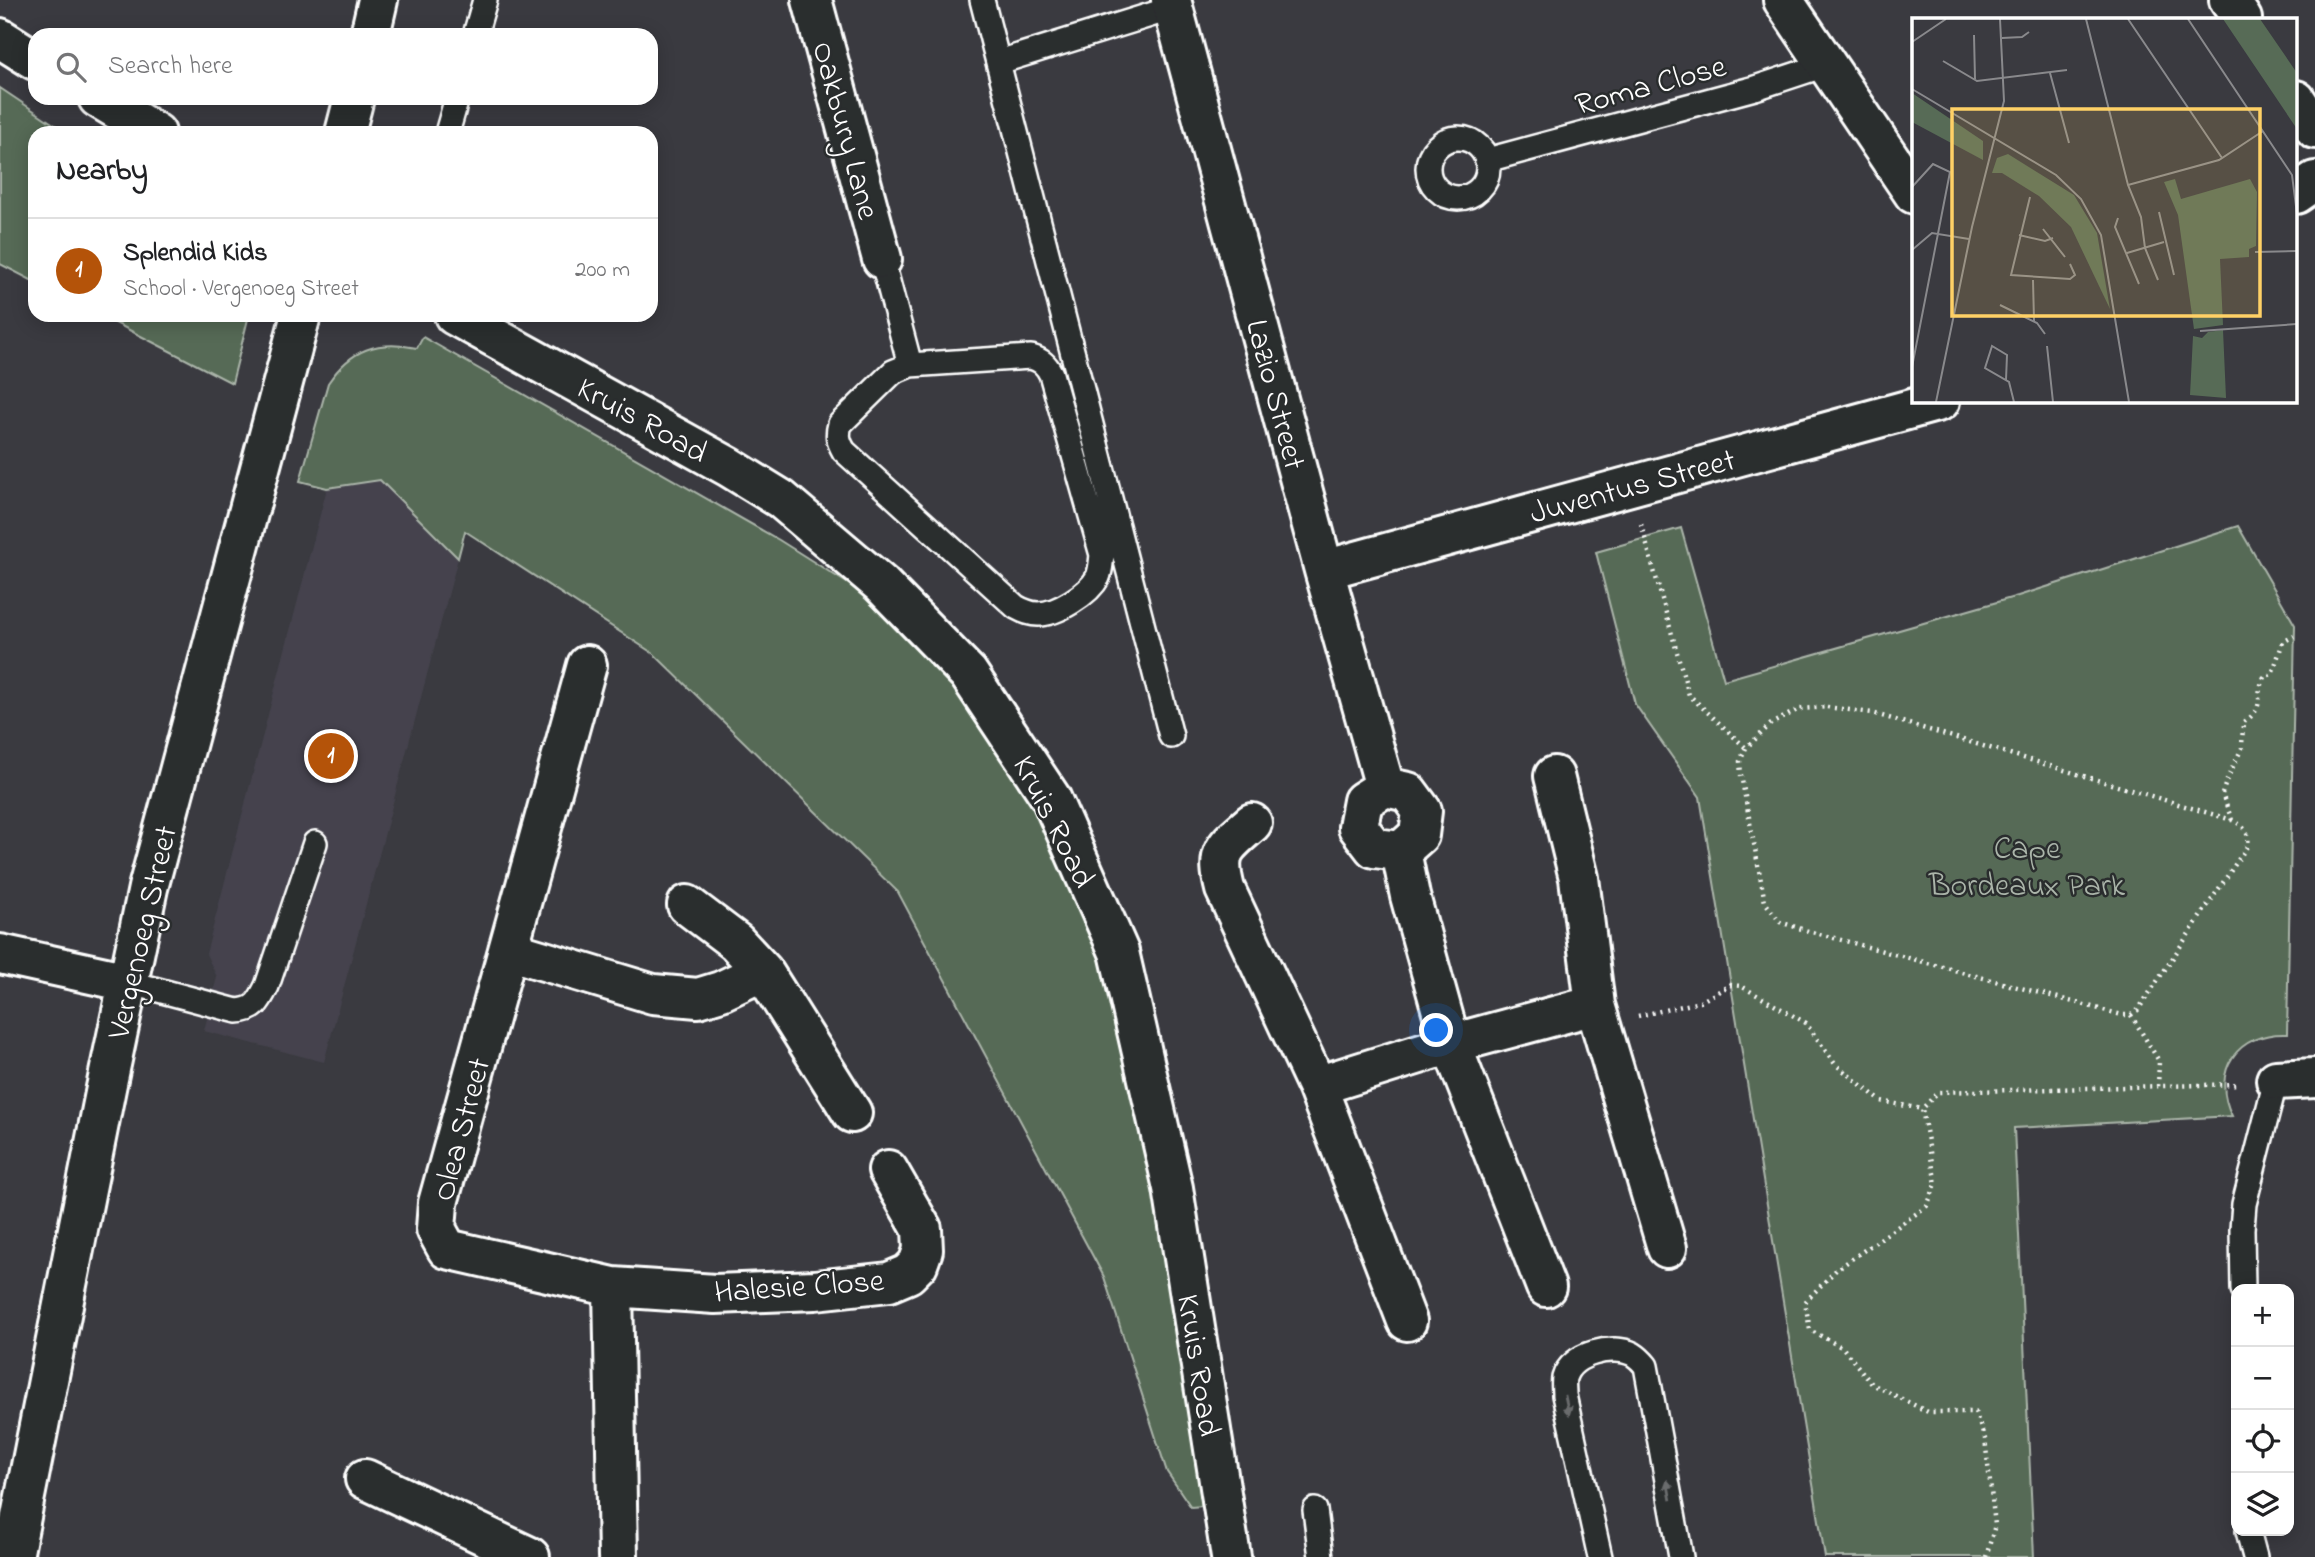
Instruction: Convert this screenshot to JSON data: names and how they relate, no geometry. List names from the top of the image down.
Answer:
{
  "streets": {
    "street": [
      "Oakbury Lane",
      "Lazio Street",
      "Kruis Road",
      "Juventus Street",
      "Vergenoeg Street",
      "Olea Street",
      "Halesie Close"
    ],
    "lane": ["Roma Close"]
  },
  "crossings": [
    ["Lazio Street", "Juventus Street"],
    ["Olea Street", "Halesie Close"]
  ],
  "parks": ["Cape Bordeaux Park"],
  "page": {
    "search": "Search here",
    "heading": "Nearby",
    "list": [
      {
        "mark": "1",
        "name": "Splendid Kids",
        "note": "School · Vergenoeg Street",
        "value": "200 m"
      }
    ],
    "pins": "1",
    "map_buttons": ["+", "−"]
  }
}
